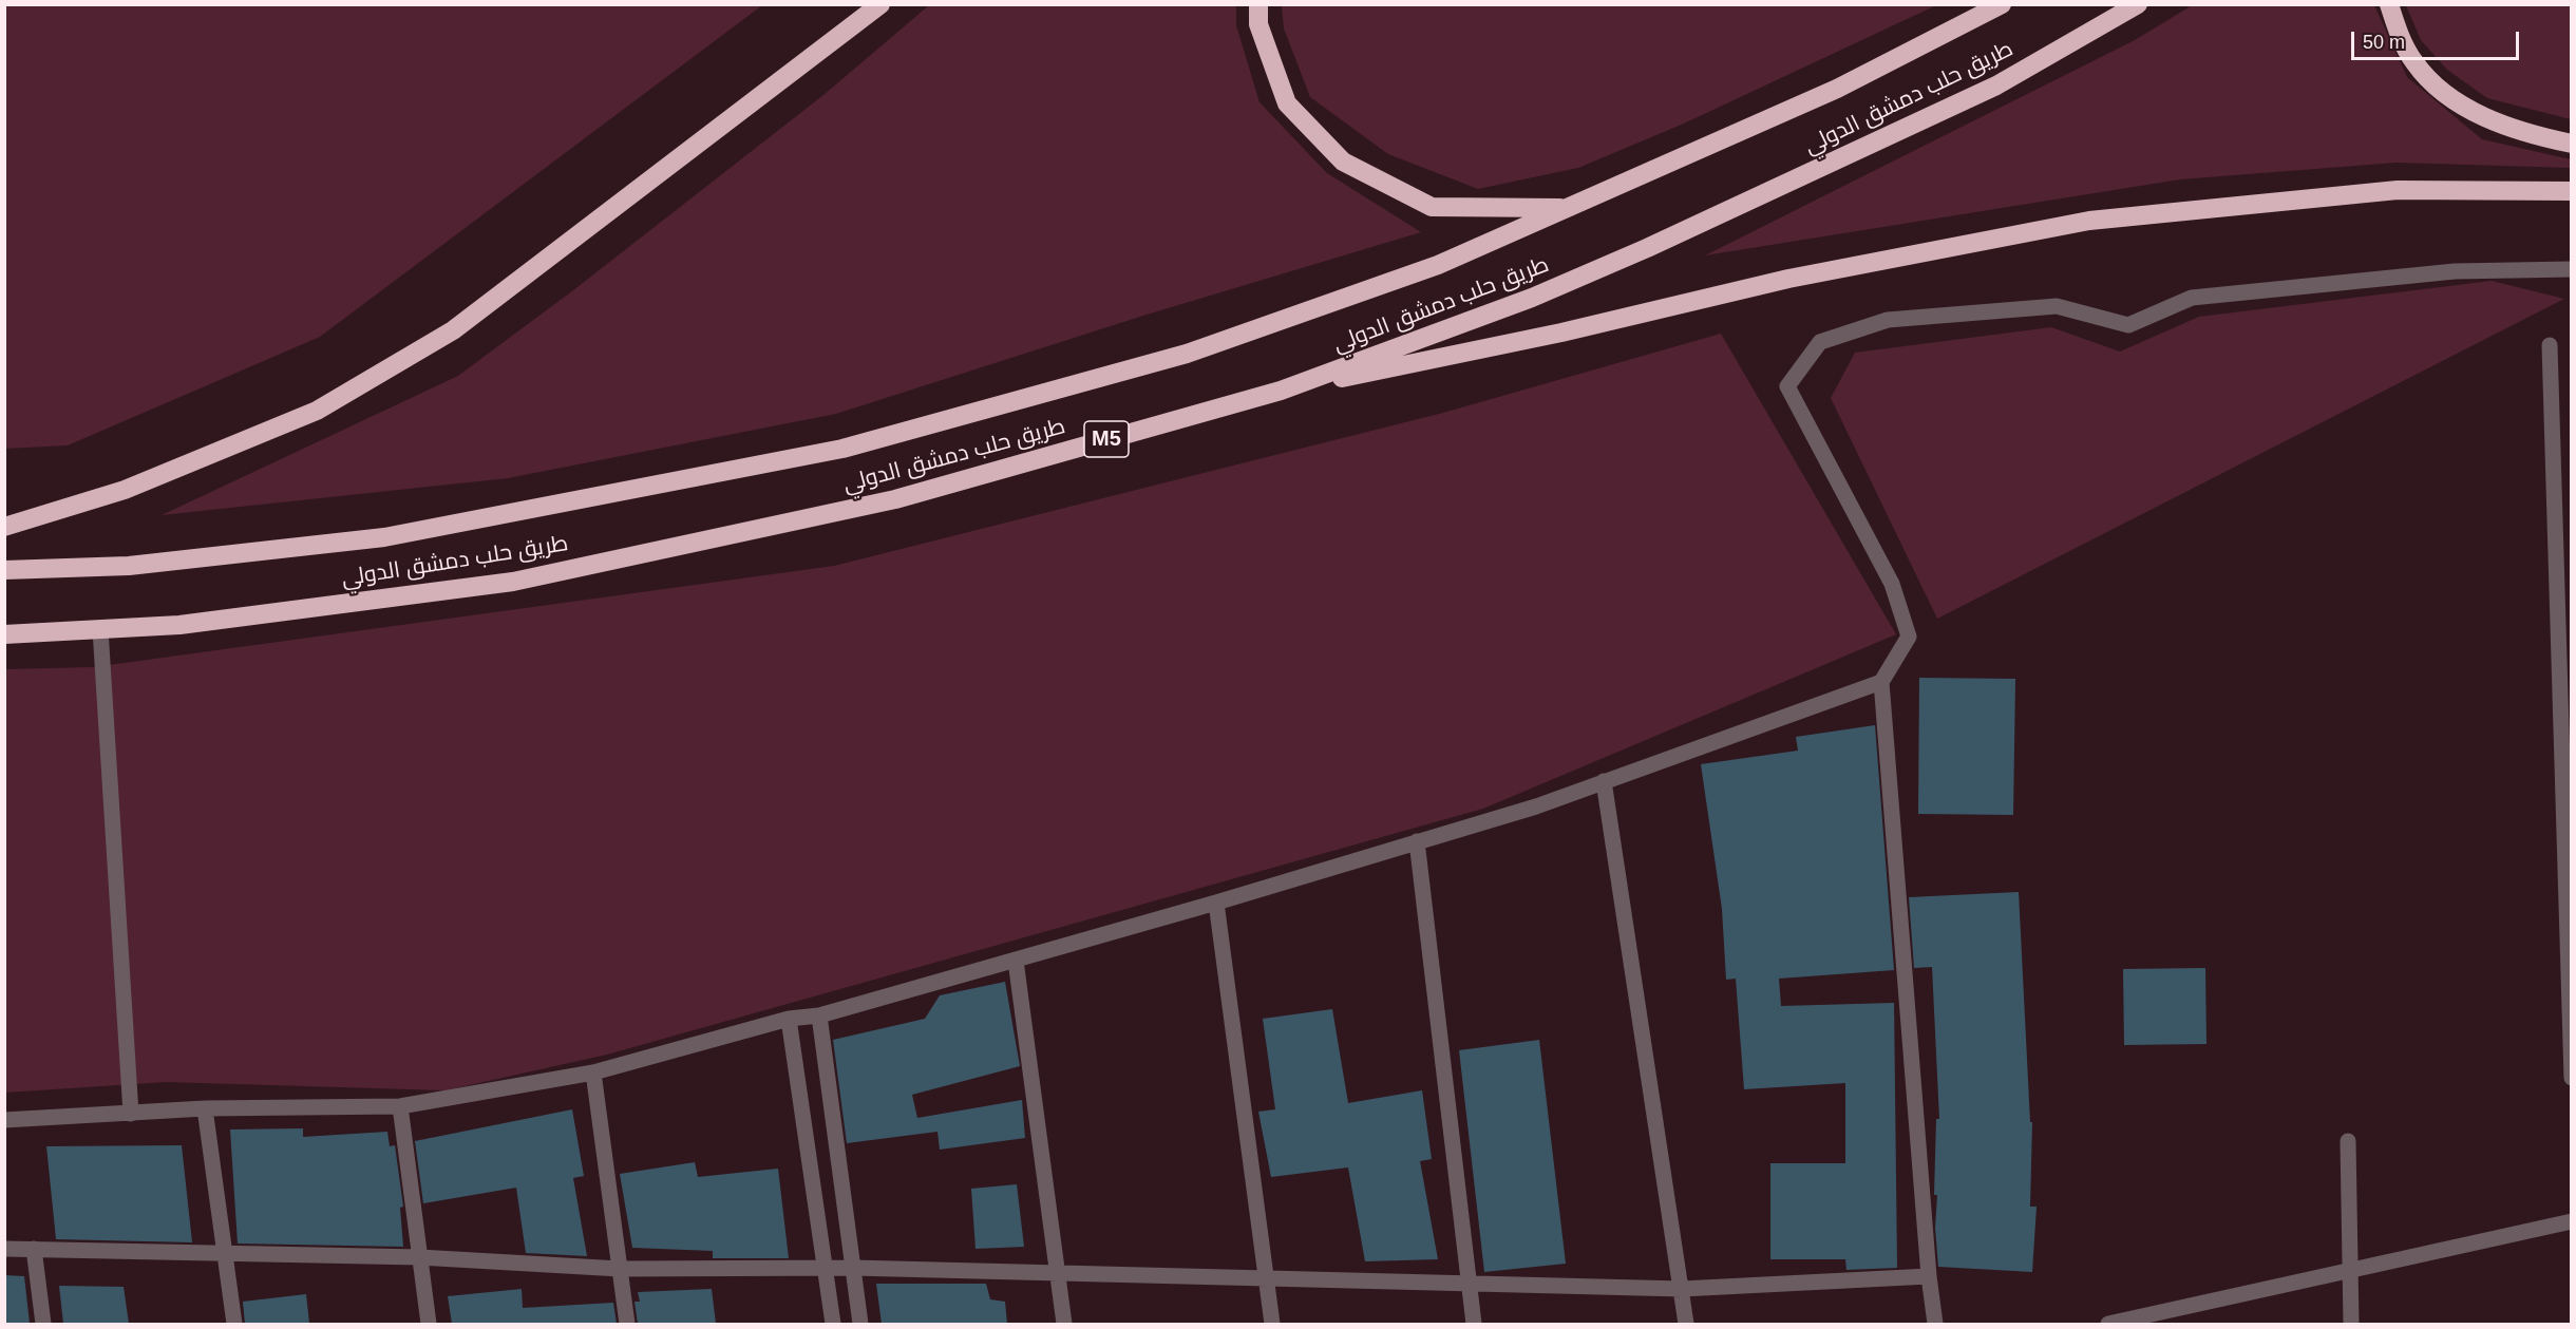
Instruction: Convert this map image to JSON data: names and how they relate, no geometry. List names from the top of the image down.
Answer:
{
  "streets": {
    "highway": ["طريق حلب دمشق الدولي", "M5"]
  },
  "scale_bar": "50 m"
}
